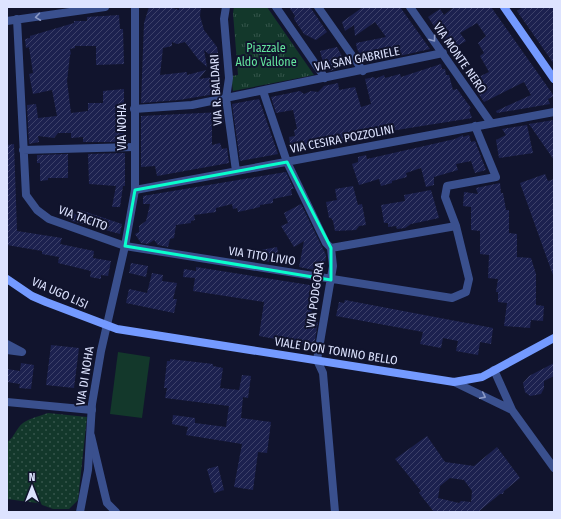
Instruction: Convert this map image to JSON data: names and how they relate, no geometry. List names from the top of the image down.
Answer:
{
  "streets": {
    "main road": ["VIA UGO LISI", "VIALE DON TONINO BELLO"],
    "street": [
      "VIA MONTE NERO",
      "VIA SAN GABRIELE",
      "VIA R. BALDARI",
      "VIA NOHA",
      "VIA CESIRA POZZOLINI",
      "VIA TACITO",
      "VIA TITO LIVIO",
      "VIA PODGORA",
      "VIA DI NOHA"
    ]
  },
  "crossings": [
    ["VIA MONTE NERO", "VIA SAN GABRIELE"],
    ["VIA MONTE NERO", "VIA CESIRA POZZOLINI"],
    ["VIA SAN GABRIELE", "VIA R. BALDARI"],
    ["VIA SAN GABRIELE", "VIA NOHA"],
    ["VIA SAN GABRIELE", "VIA PODGORA"],
    ["VIA R. BALDARI", "VIA CESIRA POZZOLINI"],
    ["VIA NOHA", "VIA CESIRA POZZOLINI"],
    ["VIA NOHA", "VIA TACITO"],
    ["VIA NOHA", "VIA TITO LIVIO"],
    ["VIA NOHA", "VIA DI NOHA"],
    ["VIA CESIRA POZZOLINI", "VIA PODGORA"],
    ["VIA TACITO", "VIA TITO LIVIO"],
    ["VIA TACITO", "VIA DI NOHA"],
    ["VIA TITO LIVIO", "VIA PODGORA"],
    ["VIA TITO LIVIO", "VIA DI NOHA"],
    ["VIA UGO LISI", "VIALE DON TONINO BELLO"],
    ["VIA UGO LISI", "VIA DI NOHA"],
    ["VIA PODGORA", "VIALE DON TONINO BELLO"],
    ["VIALE DON TONINO BELLO", "VIA DI NOHA"]
  ],
  "one_way": ["VIA MONTE NERO"],
  "parks": ["Piazzale Aldo Vallone"],
  "north": "top"
}
